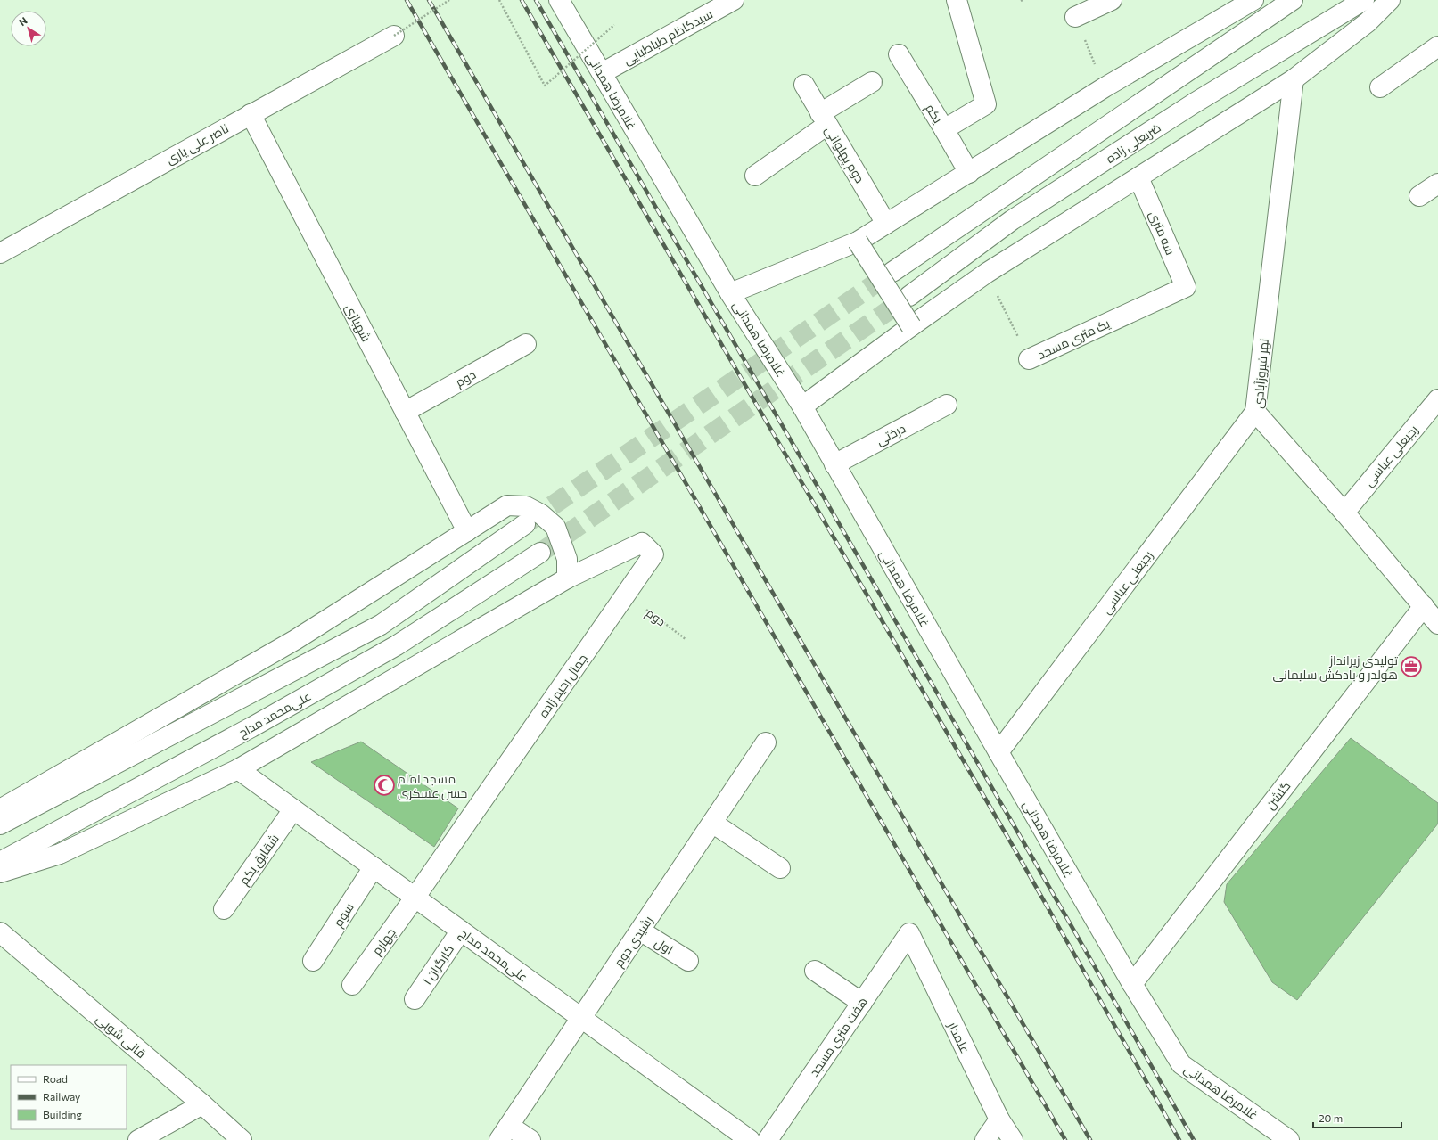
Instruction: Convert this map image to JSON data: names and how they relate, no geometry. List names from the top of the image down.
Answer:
{
  "streets": {
    "street": [
      "سیدکاظم طباطبایی",
      "غلامرضا همدانی",
      "یکم",
      "ضربعلی زاده",
      "ناصر علی یاری",
      "دوم پهلوانی",
      "سه متری",
      "شهبازی",
      "یک متری مسجد",
      "نهر فیروزآبادی",
      "دوم",
      "درختی",
      "رجبعلی عباسی",
      "جمال رحیم زاده",
      "علی‌محمد مداح",
      "گلشن",
      "شقایق یکم",
      "سوم",
      "چهارم",
      "رشیدی دوم",
      "اول",
      "کارگران ۱",
      "قالی شویی",
      "هفت متری مسجد",
      "علمدار"
    ]
  },
  "crossings": [
    ["سیدکاظم طباطبایی", "غلامرضا همدانی"],
    ["غلامرضا همدانی", "درختی"],
    ["غلامرضا همدانی", "رجبعلی عباسی"],
    ["غلامرضا همدانی", "گلشن"],
    ["ناصر علی یاری", "شهبازی"],
    ["سه متری", "یک متری مسجد"],
    ["شهبازی", "دوم"],
    ["نهر فیروزآبادی", "رجبعلی عباسی"],
    ["نهر فیروزآبادی", "گلشن"],
    ["دوم", "جمال رحیم زاده"],
    ["جمال رحیم زاده", "علی‌محمد مداح"],
    ["جمال رحیم زاده", "چهارم"],
    ["علی‌محمد مداح", "شقایق یکم"],
    ["علی‌محمد مداح", "سوم"],
    ["علی‌محمد مداح", "چهارم"],
    ["علی‌محمد مداح", "رشیدی دوم"],
    ["علی‌محمد مداح", "کارگران ۱"],
    ["رشیدی دوم", "اول"],
    ["هفت متری مسجد", "علمدار"]
  ],
  "places": {
    "office": ["تولیدی زیرانداز هولدر و بادکش سلیمانی"],
    "mosque": ["مسجد امام حسن عسکری"]
  },
  "legend": ["Road", "Railway", "Building"],
  "scale_bar": "20 m",
  "north": "top left"
}
